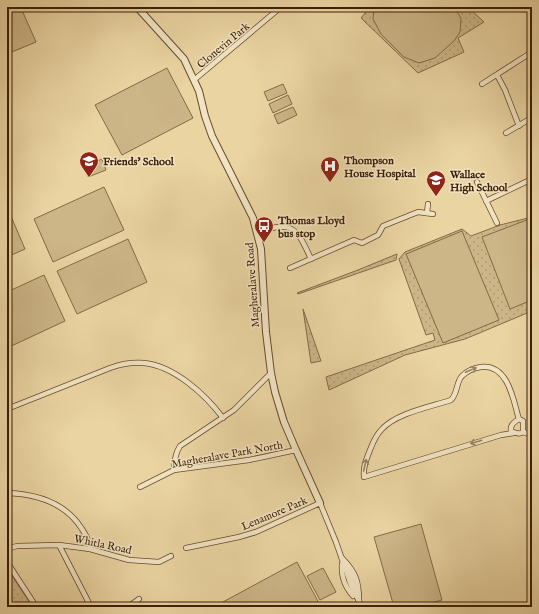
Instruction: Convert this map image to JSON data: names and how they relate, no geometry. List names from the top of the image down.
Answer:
{
  "streets": {
    "street": [
      "Clonevin Park",
      "Magheralave Road",
      "Magheralave Park North",
      "Lenamore Park",
      "Whitla Road"
    ]
  },
  "crossings": [
    ["Clonevin Park", "Magheralave Road"],
    ["Magheralave Road", "Magheralave Park North"],
    ["Magheralave Road", "Lenamore Park"]
  ],
  "places": {
    "school or university": ["Friends' School", "Wallace High School"],
    "hospital": ["Thompson House Hospital"],
    "bus stop": ["Thomas Lloyd bus stop"]
  }
}
